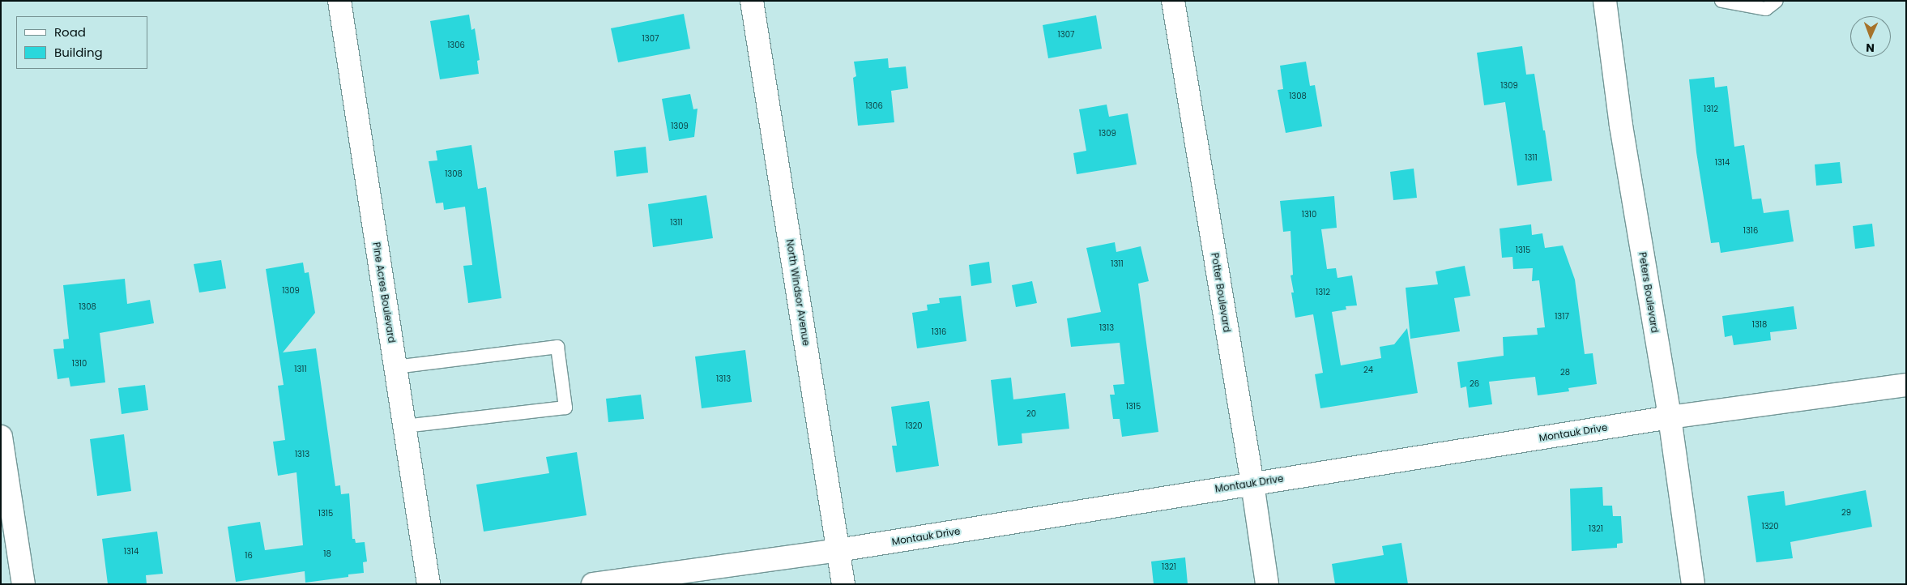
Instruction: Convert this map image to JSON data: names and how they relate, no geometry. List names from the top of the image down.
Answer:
{
  "streets": {
    "street": [
      "Pine Acres Boulevard",
      "North Windsor Avenue",
      "Potter Boulevard",
      "Peters Boulevard",
      "Montauk Drive"
    ]
  },
  "crossings": [
    ["North Windsor Avenue", "Montauk Drive"],
    ["Potter Boulevard", "Montauk Drive"],
    ["Peters Boulevard", "Montauk Drive"]
  ],
  "house_numbers": [
    "1307",
    "1307",
    "1306",
    "1309",
    "1308",
    "1306",
    "1312",
    "1309",
    "1309",
    "1311",
    "1314",
    "1308",
    "1310",
    "1311",
    "1316",
    "1315",
    "1311",
    "1309",
    "1312",
    "1308",
    "1317",
    "1318",
    "1313",
    "1316",
    "1310",
    "1311",
    "24",
    "28",
    "1313",
    "26",
    "1315",
    "20",
    "1320",
    "1313",
    "29",
    "1315",
    "1320",
    "1321",
    "1314",
    "18",
    "16",
    "1321"
  ],
  "legend": ["Road", "Building"],
  "north": "bottom"
}
